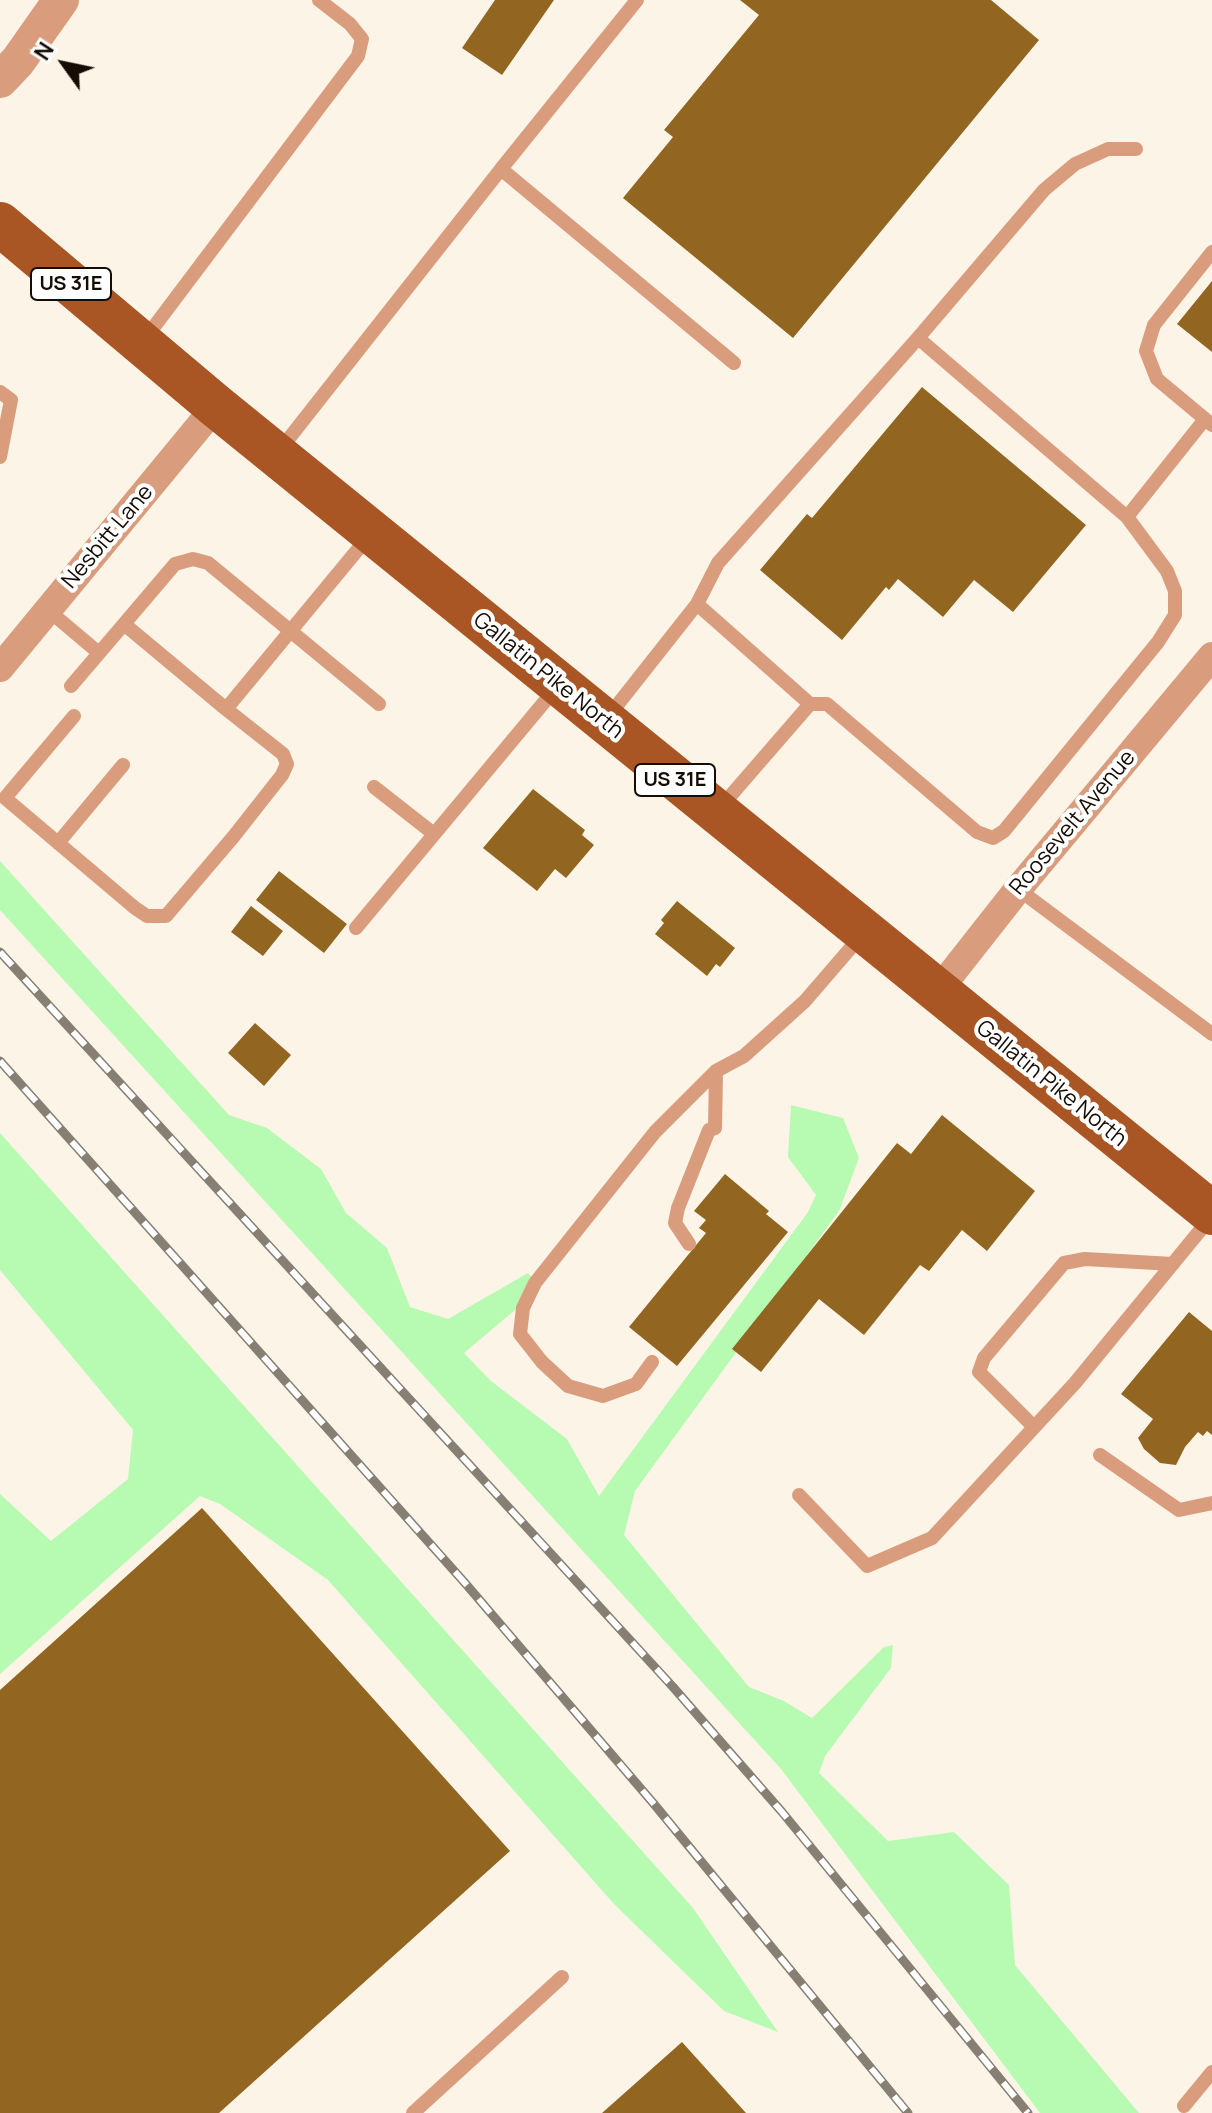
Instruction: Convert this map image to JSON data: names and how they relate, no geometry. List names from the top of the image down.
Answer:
{
  "streets": {
    "main road": ["US 31E", "Gallatin Pike North"],
    "street": ["Nesbitt Lane", "Roosevelt Avenue"]
  },
  "crossings": [
    ["Nesbitt Lane", "Gallatin Pike North"],
    ["Gallatin Pike North", "Roosevelt Avenue"]
  ],
  "north": "top left"
}
